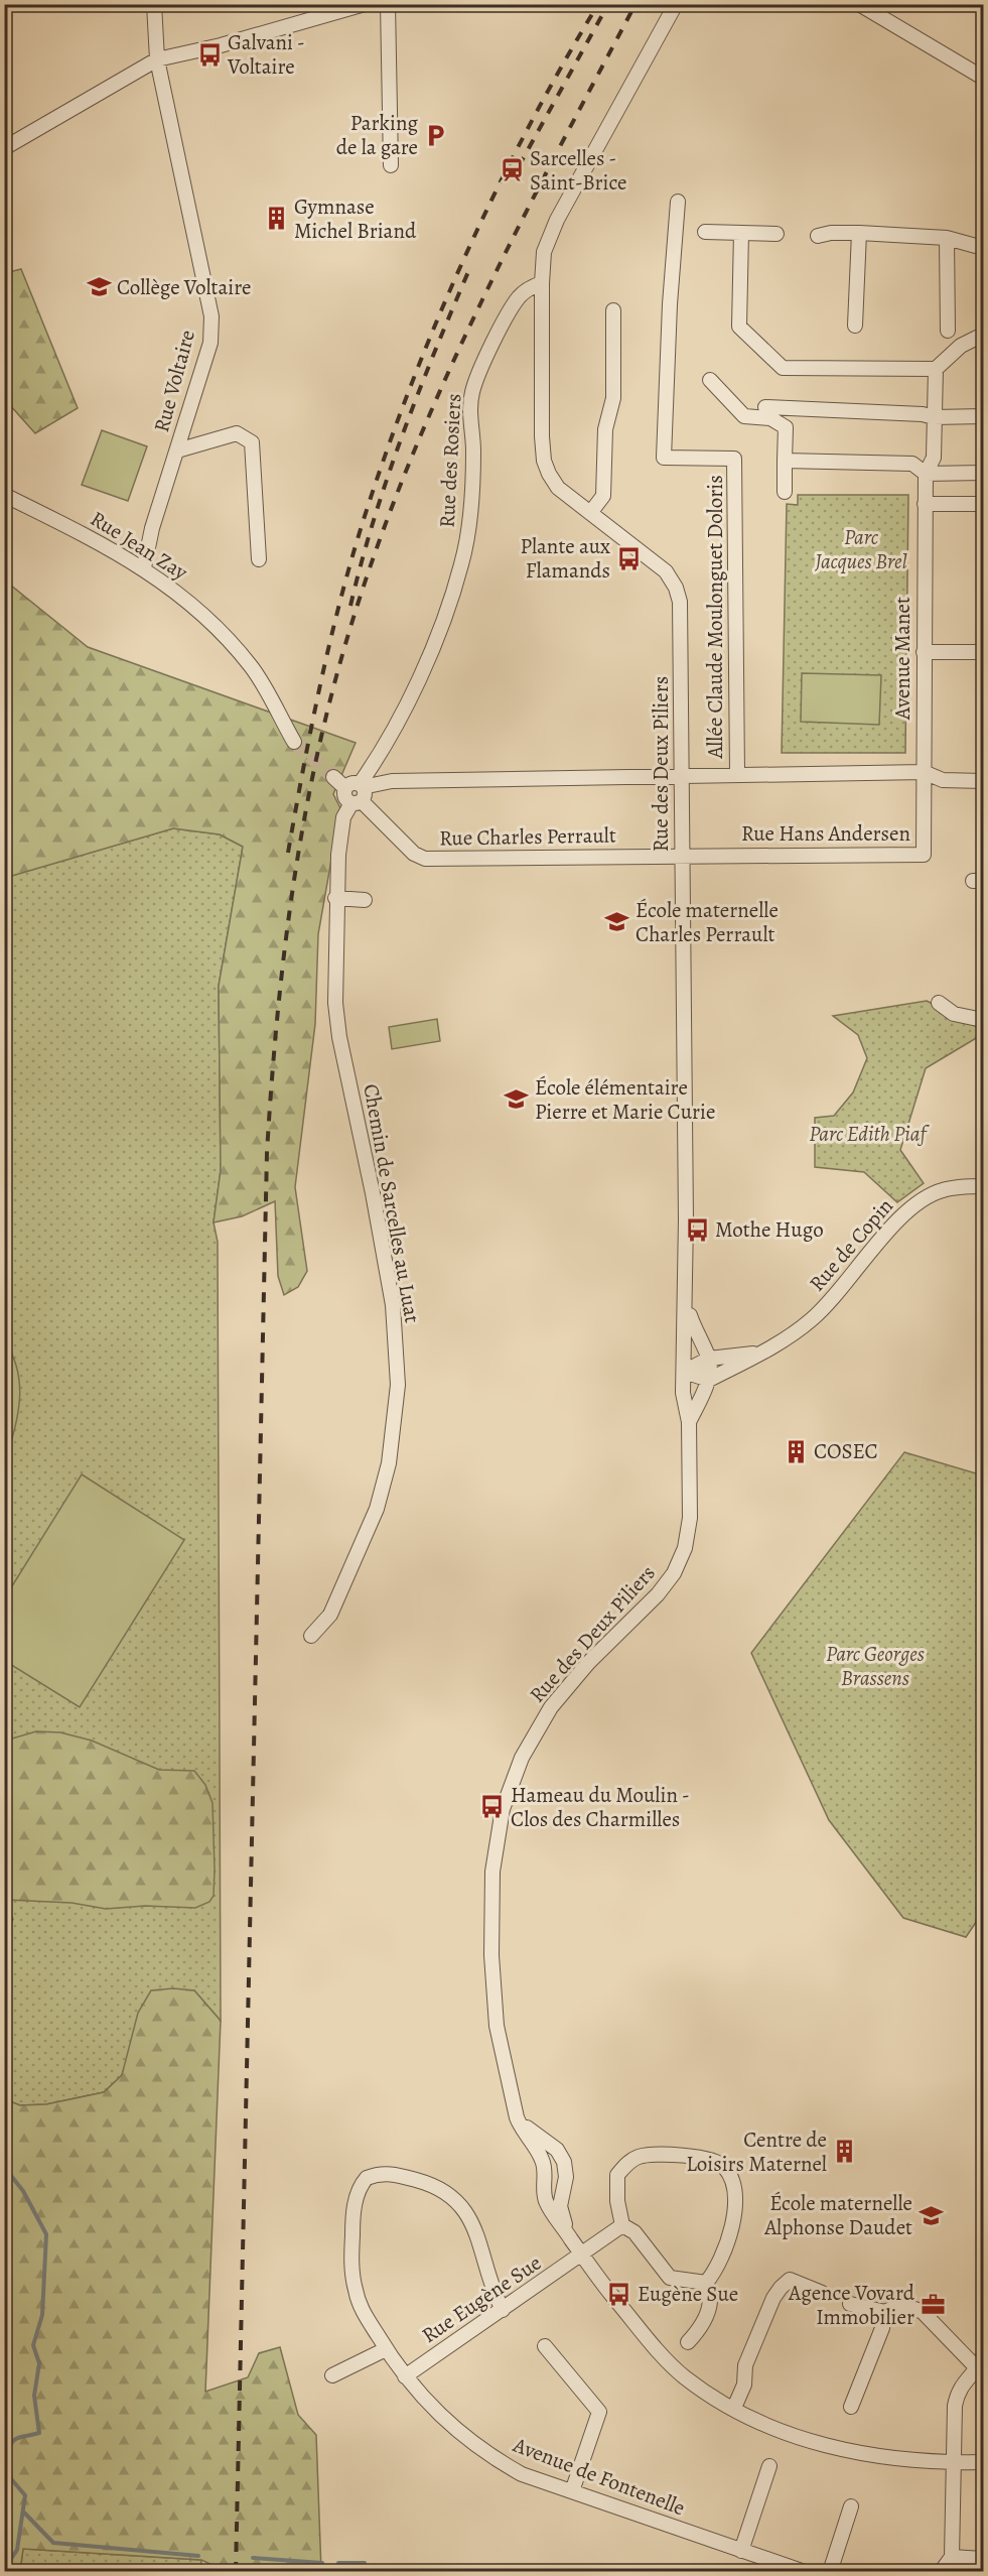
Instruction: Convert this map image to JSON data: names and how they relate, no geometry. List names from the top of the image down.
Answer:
{
  "streets": {
    "street": [
      "Rue Voltaire",
      "Rue des Rosiers",
      "Rue Jean Zay",
      "Allée Claude Moulonguet Doloris",
      "Avenue Manet",
      "Rue des Deux Piliers",
      "Rue Hans Andersen",
      "Rue Charles Perrault",
      "Chemin de Sarcelles au Luat",
      "Rue de Copin",
      "Rue Eugène Sue",
      "Avenue de Fontenelle"
    ]
  },
  "crossings": [
    ["Rue Voltaire", "Rue Jean Zay"],
    ["Rue des Rosiers", "Rue des Deux Piliers"],
    ["Rue des Rosiers", "Rue Charles Perrault"],
    ["Rue des Rosiers", "Chemin de Sarcelles au Luat"],
    ["Avenue Manet", "Rue Hans Andersen"],
    ["Rue des Deux Piliers", "Rue Hans Andersen"],
    ["Rue des Deux Piliers", "Rue Charles Perrault"],
    ["Rue des Deux Piliers", "Rue de Copin"],
    ["Rue des Deux Piliers", "Rue Eugène Sue"],
    ["Rue Hans Andersen", "Rue Charles Perrault"],
    ["Rue Eugène Sue", "Avenue de Fontenelle"]
  ],
  "parks": ["Parc Jacques Brel", "Parc Edith Piaf", "Parc Georges Brassens"],
  "places": {
    "bus stop": [
      "Galvani - Voltaire",
      "Plante aux Flamands",
      "Mothe Hugo",
      "Hameau du Moulin - Clos des Charmilles",
      "Eugène Sue"
    ],
    "parking": ["Parking de la gare"],
    "station": ["Sarcelles - Saint-Brice"],
    "building": ["Gymnase Michel Briand", "COSEC", "Centre de Loisirs Maternel"],
    "school or university": [
      "Collège Voltaire",
      "École maternelle Charles Perrault",
      "École élémentaire Pierre et Marie Curie",
      "École maternelle Alphonse Daudet"
    ],
    "office": ["Agence Vovard Immobilier"]
  }
}
